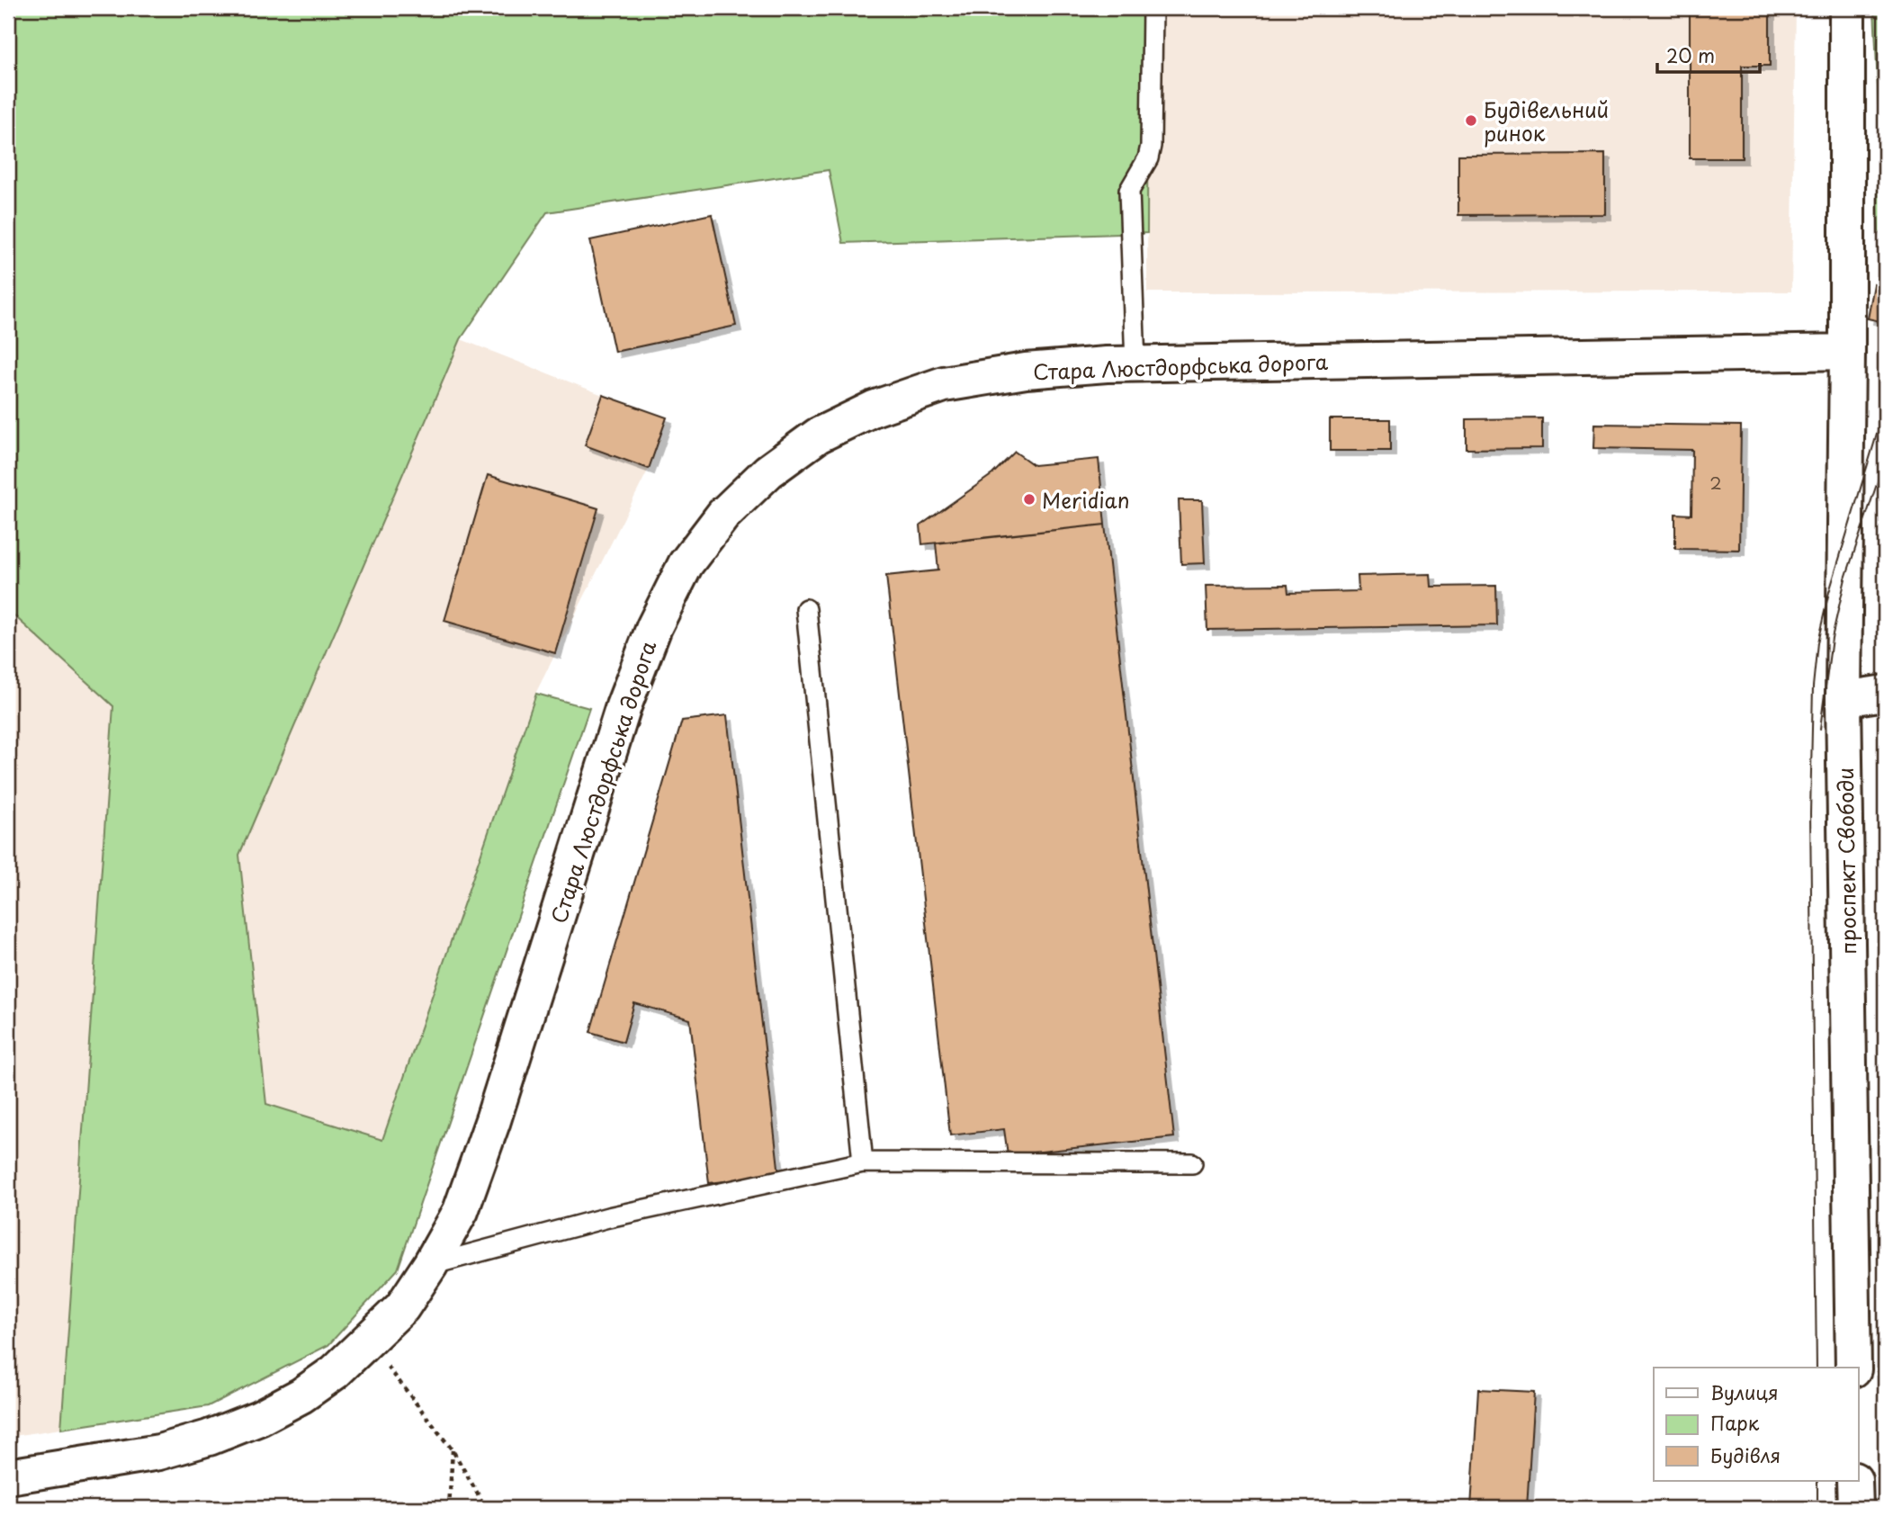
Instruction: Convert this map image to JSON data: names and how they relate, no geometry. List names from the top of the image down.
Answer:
{
  "streets": {
    "main road": ["Стара Люстдорфська дорога", "проспект Свободи"]
  },
  "crossings": [
    ["Стара Люстдорфська дорога", "проспект Свободи"]
  ],
  "places": ["Будівельний ринок", "Meridian"],
  "house_numbers": ["2"],
  "legend": ["Вулиця", "Парк", "Будівля"],
  "scale_bar": "20 m"
}
